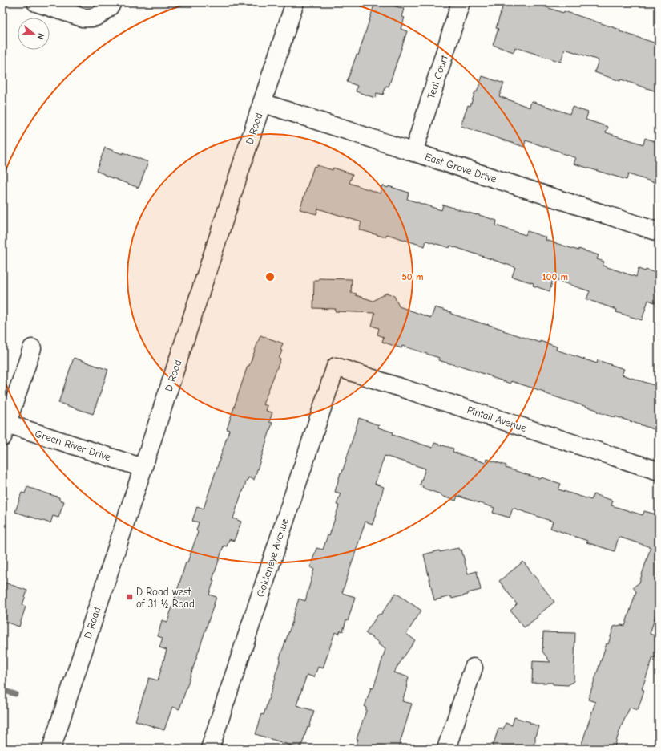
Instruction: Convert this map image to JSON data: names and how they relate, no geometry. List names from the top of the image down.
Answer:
{
  "streets": {
    "street": [
      "Teal Court",
      "D Road",
      "East Grove Drive",
      "Pintail Avenue",
      "Green River Drive",
      "Goldeneye Avenue"
    ]
  },
  "crossings": [
    ["Teal Court", "East Grove Drive"],
    ["D Road", "East Grove Drive"],
    ["D Road", "Green River Drive"],
    ["Pintail Avenue", "Goldeneye Avenue"]
  ],
  "places": {
    "transit": ["D Road west of 31 ½ Road"]
  },
  "north": "right",
  "rings": ["50 m", "100 m"]
}
